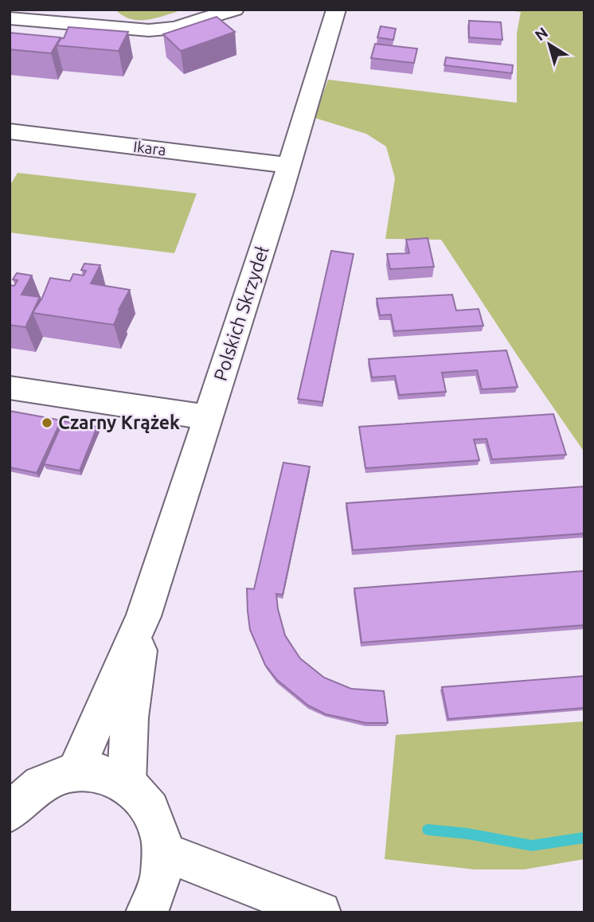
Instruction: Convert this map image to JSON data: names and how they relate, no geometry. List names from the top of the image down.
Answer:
{
  "streets": {
    "street": ["Ikara", "Polskich Skrzydeł"]
  },
  "crossings": [
    ["Ikara", "Polskich Skrzydeł"]
  ],
  "places": ["Czarny Krążek"],
  "north": "top left"
}
